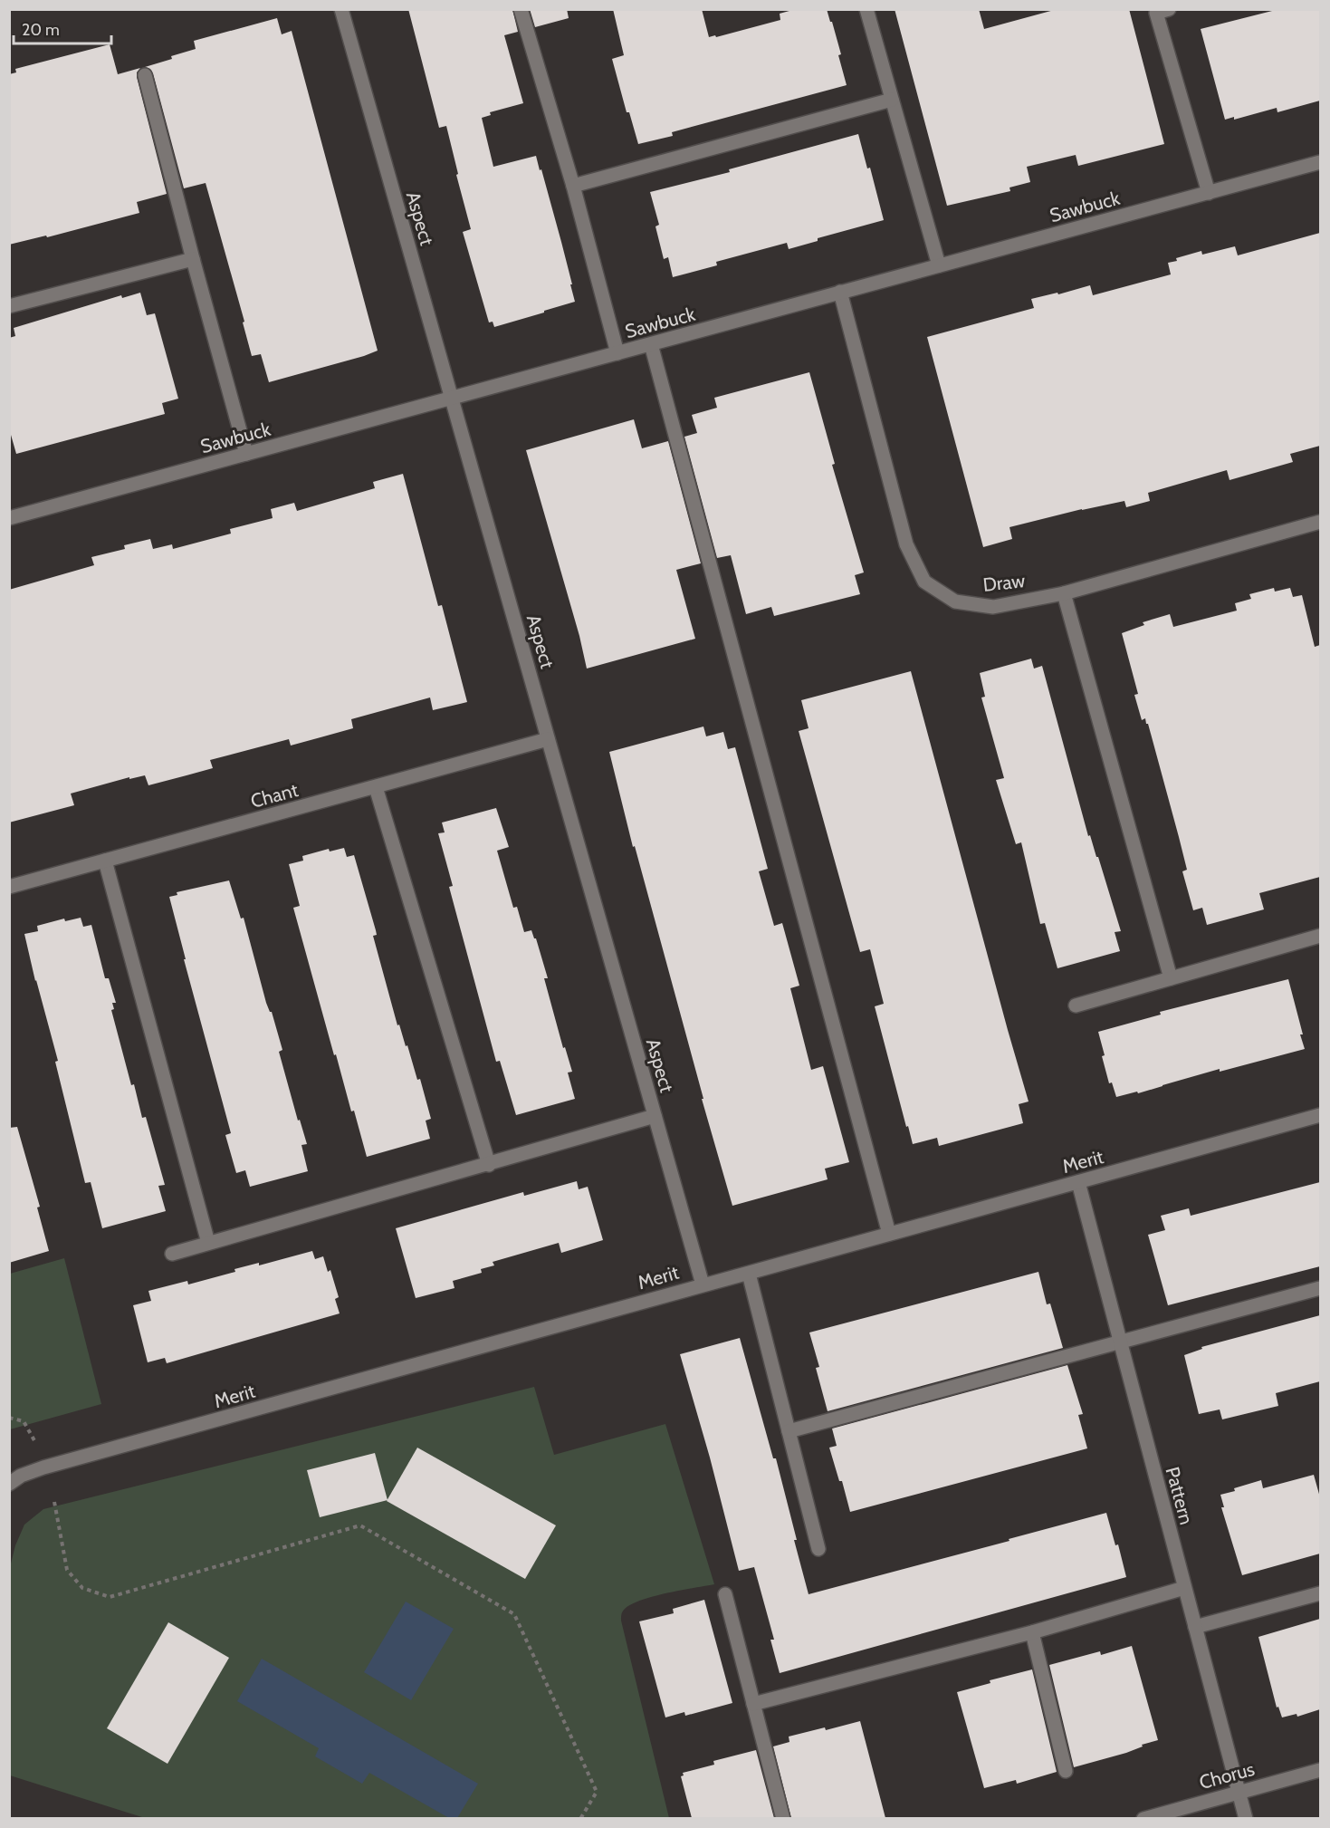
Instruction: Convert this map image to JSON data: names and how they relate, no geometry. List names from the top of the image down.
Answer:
{
  "streets": {
    "street": [
      "Sawbuck",
      "Aspect",
      "Draw",
      "Chant",
      "Merit",
      "Pattern",
      "Chorus"
    ]
  },
  "crossings": [
    ["Sawbuck", "Aspect"],
    ["Sawbuck", "Draw"],
    ["Aspect", "Chant"],
    ["Aspect", "Merit"],
    ["Merit", "Pattern"],
    ["Pattern", "Chorus"]
  ],
  "scale_bar": "20 m"
}
